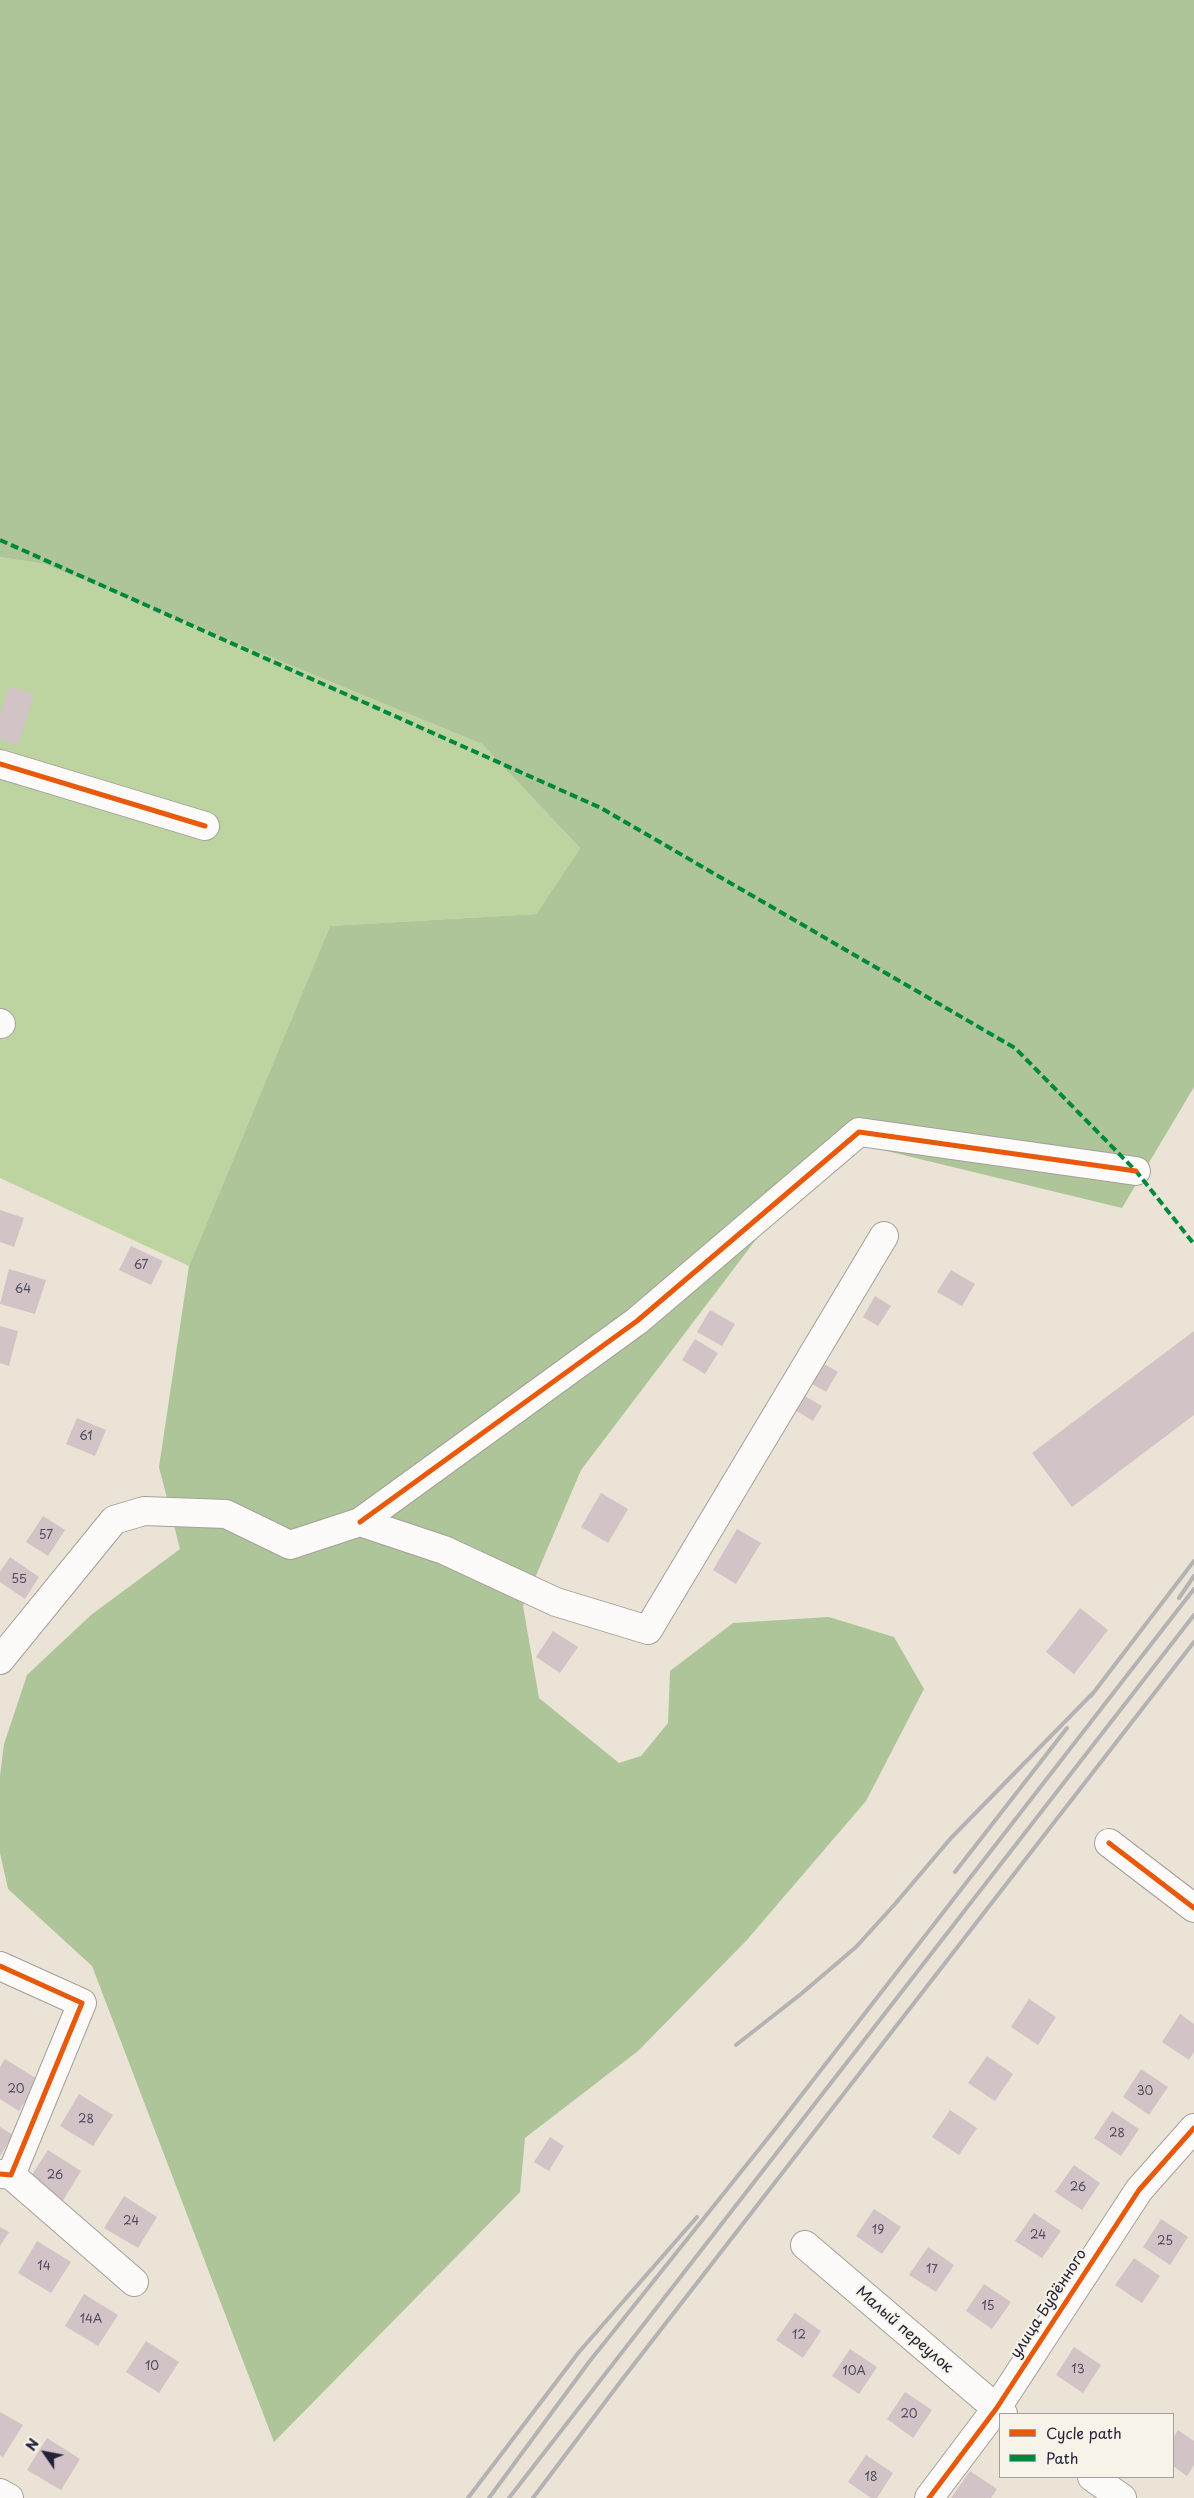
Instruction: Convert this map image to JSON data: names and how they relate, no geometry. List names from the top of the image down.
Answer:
{
  "streets": {
    "street": ["улица Будённого", "Малый переулок"]
  },
  "crossings": [
    ["улица Будённого", "Малый переулок"]
  ],
  "house_numbers": [
    "67",
    "64",
    "61",
    "57",
    "55",
    "20",
    "30",
    "28",
    "28",
    "26",
    "26",
    "24",
    "19",
    "24",
    "25",
    "14",
    "17",
    "15",
    "14А",
    "12",
    "10",
    "13",
    "10А",
    "20",
    "18"
  ],
  "legend": ["Cycle path", "Path"],
  "north": "top left"
}
